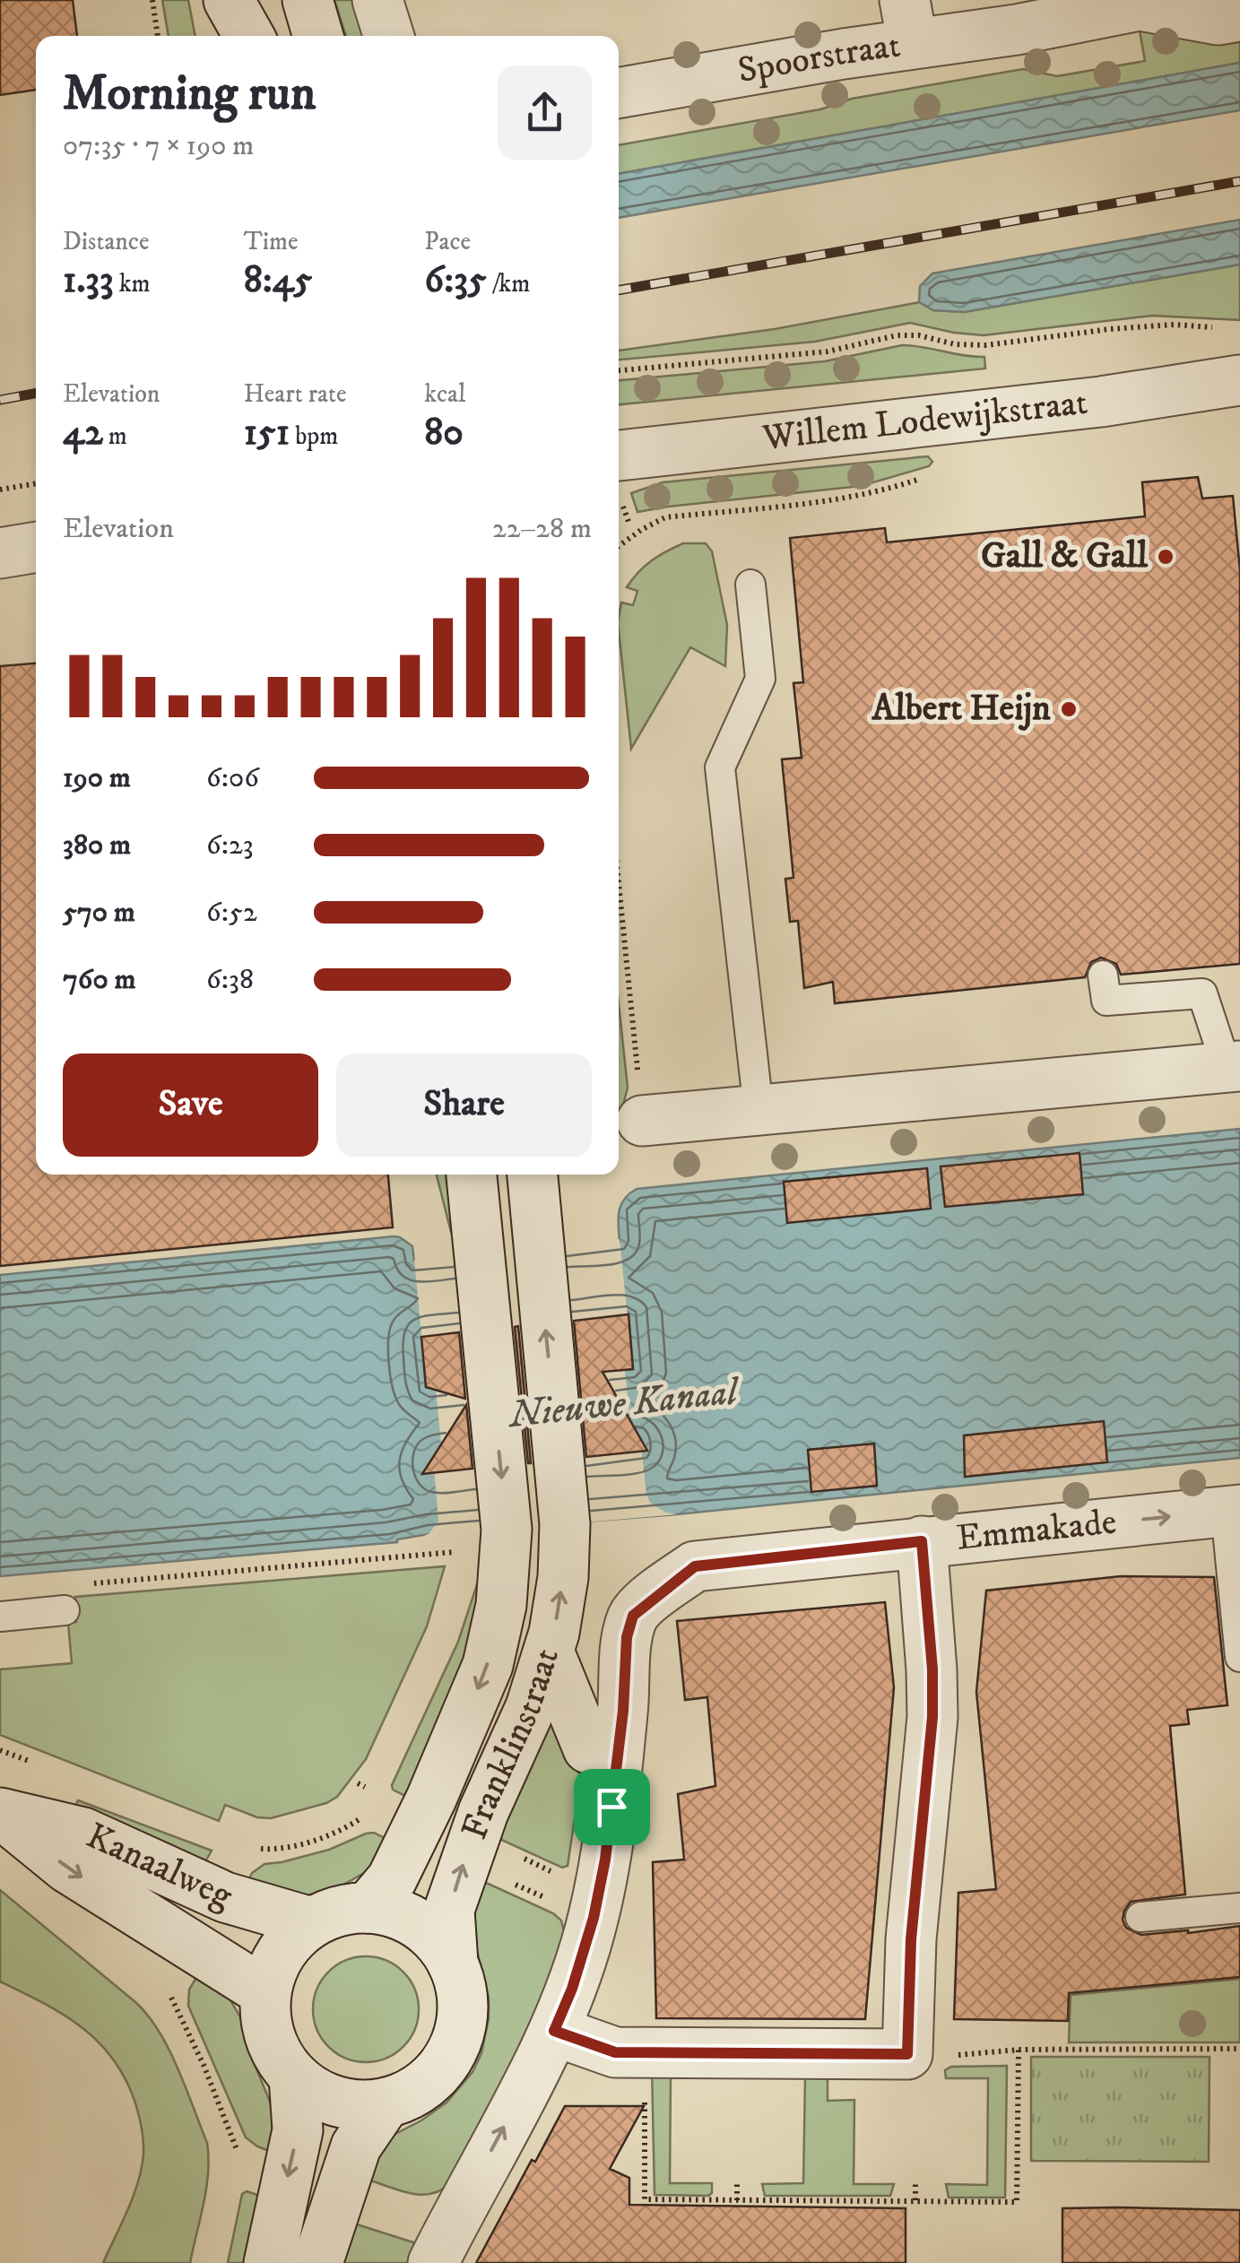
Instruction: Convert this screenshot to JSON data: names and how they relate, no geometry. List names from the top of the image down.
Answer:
{
  "streets": {
    "street": [
      "Spoorstraat",
      "Willem Lodewijkstraat",
      "Emmakade",
      "Franklinstraat",
      "Kanaalweg"
    ]
  },
  "crossings": [
    ["Franklinstraat", "Kanaalweg"]
  ],
  "water": ["Nieuwe Kanaal"],
  "places": ["Gall & Gall", "Albert Heijn"],
  "page": {
    "heading": ["Morning run", "07:35 · 7 × 190 m"],
    "stats": [
      ["Distance", "1.33 km"],
      ["Time", "8:45"],
      ["Pace", "6:35 /km"],
      ["Elevation", "42 m"],
      ["Heart rate", "151 bpm"],
      ["kcal", "80"]
    ],
    "chart": ["Elevation", "22–28 m"],
    "list": [
      {
        "name": "190 m",
        "note": "6:06"
      },
      {
        "name": "380 m",
        "note": "6:23"
      },
      {
        "name": "570 m",
        "note": "6:52"
      },
      {
        "name": "760 m",
        "note": "6:38"
      }
    ],
    "buttons": ["Save", "Share"]
  }
}
